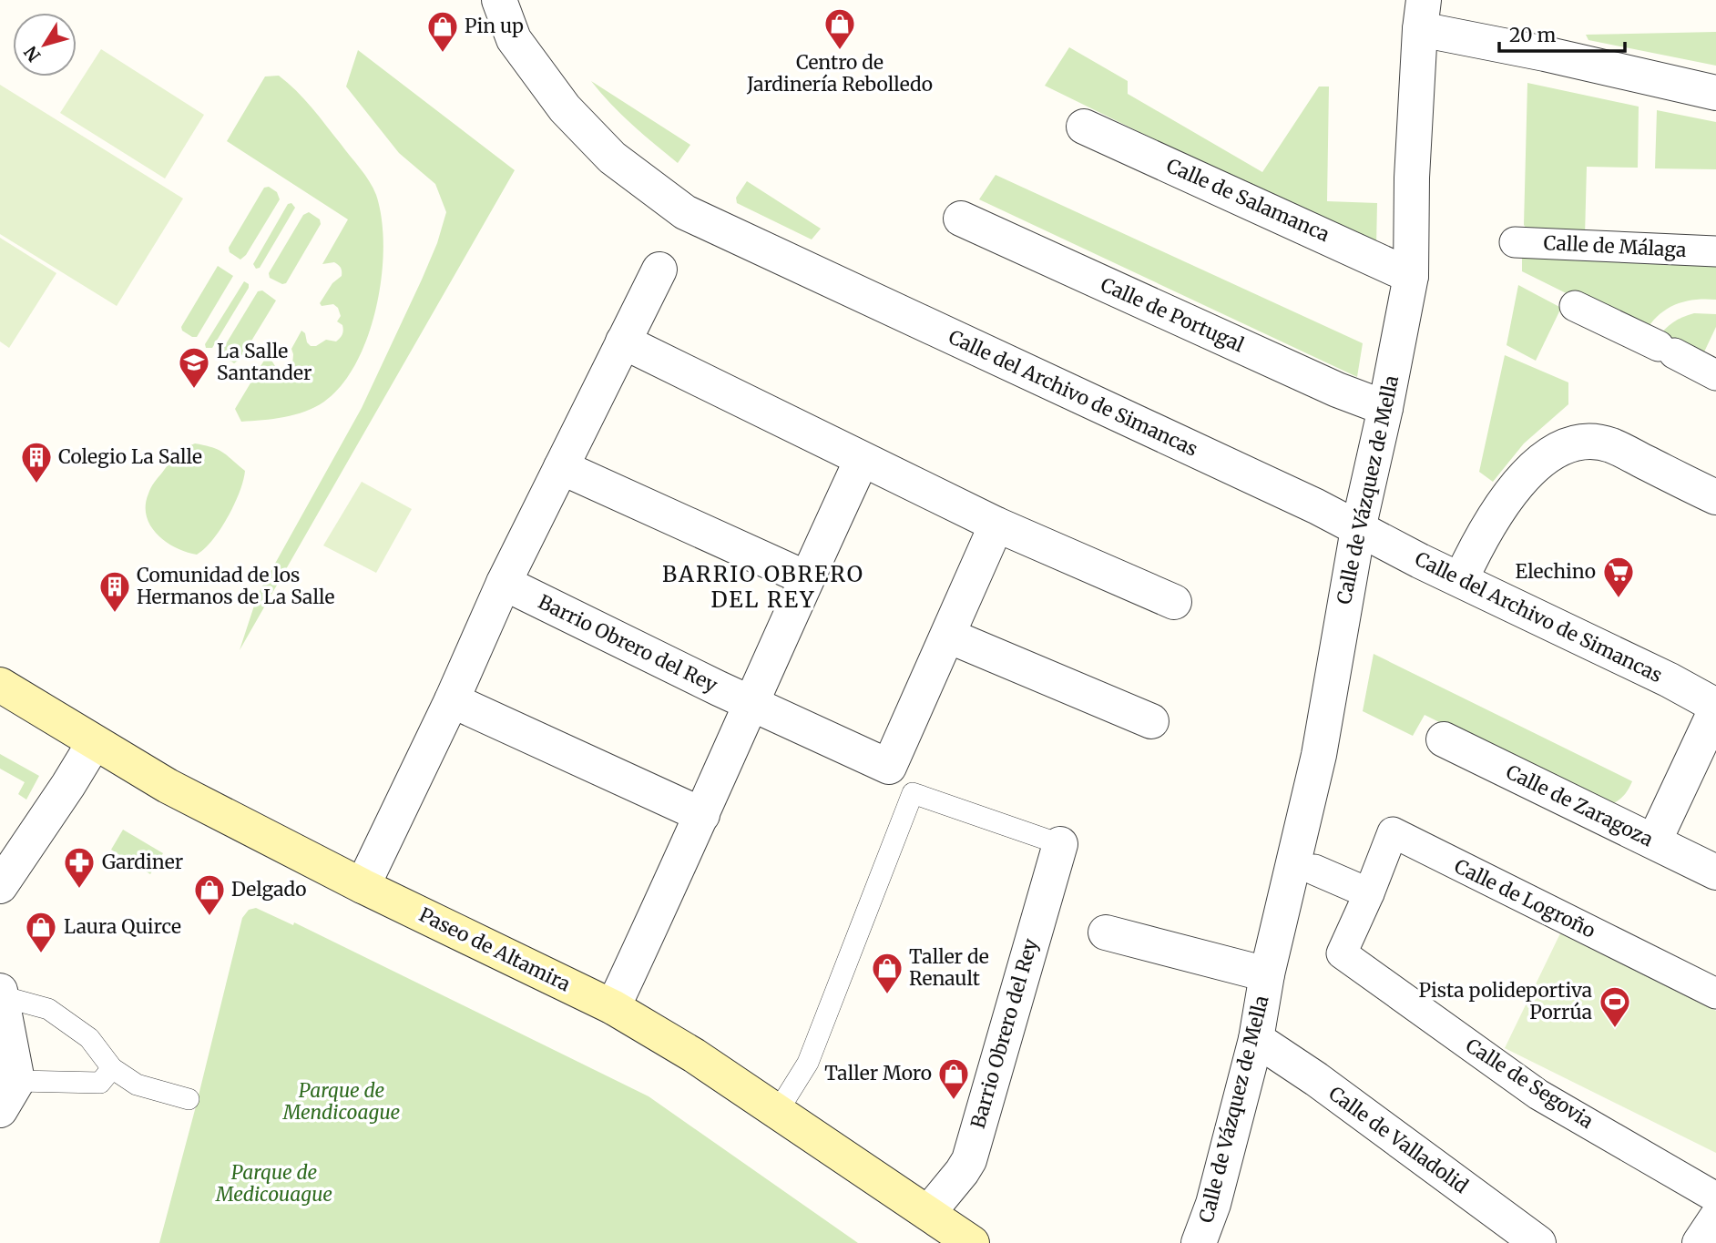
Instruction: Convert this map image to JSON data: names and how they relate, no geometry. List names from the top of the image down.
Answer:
{
  "streets": {
    "main road": ["Paseo de Altamira"],
    "street": [
      "Calle de Salamanca",
      "Calle de Málaga",
      "Calle de Portugal",
      "Calle del Archivo de Simancas",
      "Calle de Vázquez de Mella",
      "Barrio Obrero del Rey",
      "Calle de Zaragoza",
      "Calle de Logroño",
      "Calle de Segovia",
      "Calle de Valladolid"
    ]
  },
  "crossings": [
    ["Calle de Salamanca", "Calle de Vázquez de Mella"],
    ["Calle de Portugal", "Calle de Vázquez de Mella"],
    ["Calle del Archivo de Simancas", "Calle de Vázquez de Mella"],
    ["Calle del Archivo de Simancas", "Calle de Zaragoza"],
    ["Calle de Vázquez de Mella", "Calle de Valladolid"],
    ["Barrio Obrero del Rey", "Paseo de Altamira"],
    ["Calle de Logroño", "Calle de Segovia"]
  ],
  "districts": ["BARRIO OBRERO DEL REY"],
  "parks": ["Parque de Mendicoague", "Parque de Medicouague"],
  "places": {
    "shop": [
      "Centro de Jardinería Rebolledo",
      "Pin up",
      "Delgado",
      "Laura Quirce",
      "Taller de Renault",
      "Taller Moro"
    ],
    "school or university": ["La Salle Santander"],
    "building": ["Colegio La Salle", "Comunidad de los Hermanos de La Salle"],
    "supermarket": ["Elechino"],
    "pharmacy": ["Gardiner"],
    "sports": ["Pista polideportiva Porrúa"]
  },
  "scale_bar": "20 m",
  "north": "bottom left"
}
